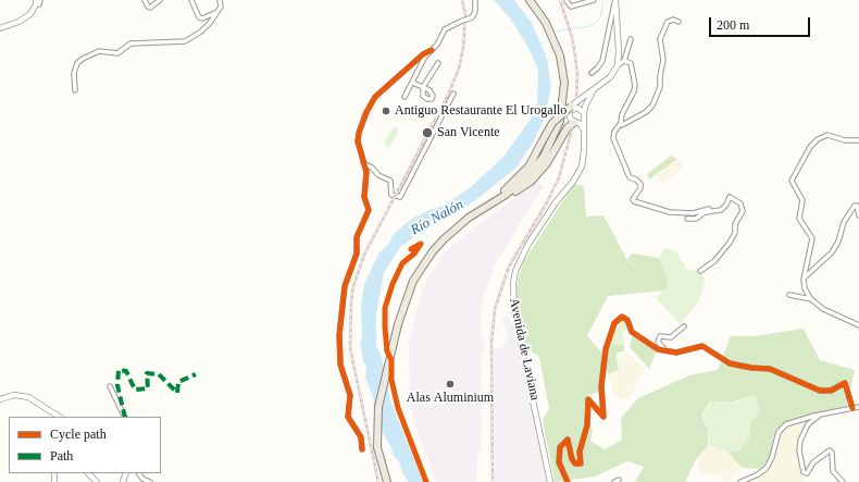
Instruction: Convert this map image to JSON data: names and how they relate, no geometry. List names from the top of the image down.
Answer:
{
  "streets": {
    "street": ["Avenida de Laviana"]
  },
  "water": ["Río Nalón"],
  "places": ["Antiguo Restaurante El Urogallo", "San Vicente", "Alas Aluminium"],
  "legend": ["Cycle path", "Path"],
  "scale_bar": "200 m"
}
